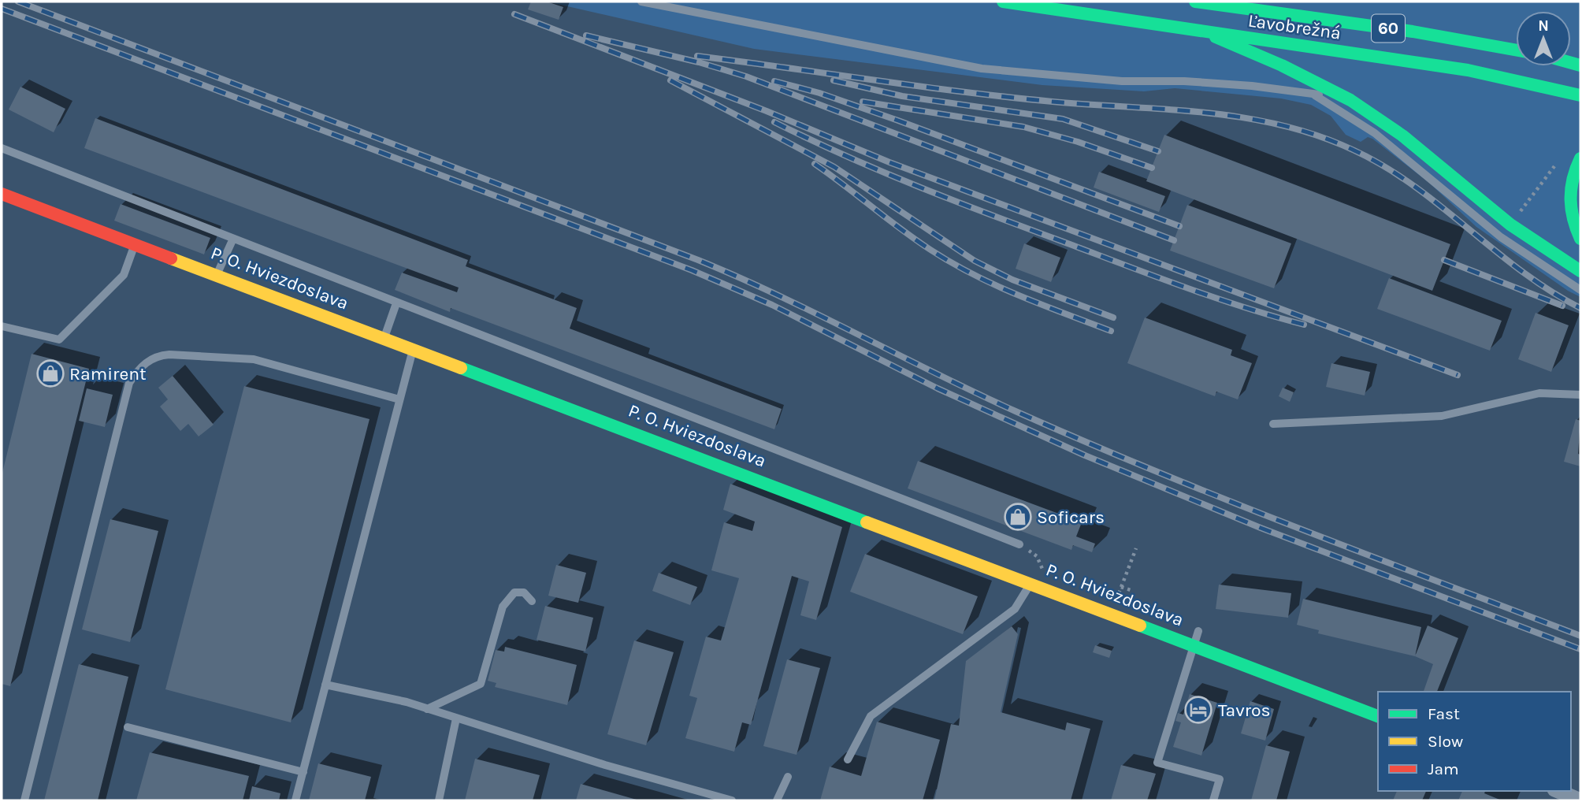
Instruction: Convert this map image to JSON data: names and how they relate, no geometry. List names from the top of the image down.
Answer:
{
  "streets": {
    "main road": ["Ľavobrežná", "60", "P. O. Hviezdoslava"]
  },
  "places": {
    "shop": ["Ramirent", "Soficars"],
    "hotel": ["Tavros"]
  },
  "legend": ["Fast", "Slow", "Jam"],
  "north": "top"
}
